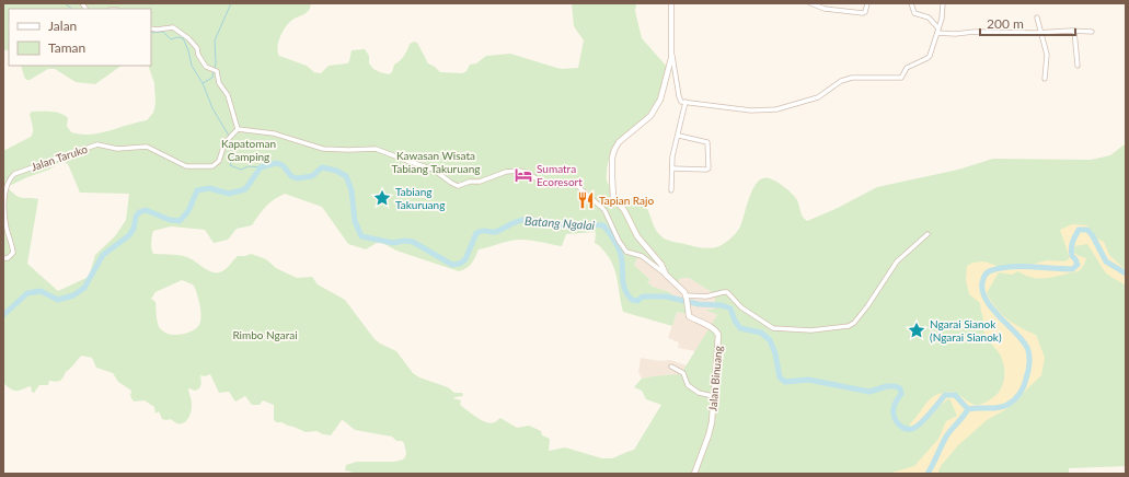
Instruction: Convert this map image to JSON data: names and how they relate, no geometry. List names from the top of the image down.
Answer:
{
  "streets": {
    "main road": ["Jalan Binuang"],
    "street": ["Jalan Taruko"]
  },
  "water": ["Batang Ngalai"],
  "parks": ["Kapatoman Camping", "Kawasan Wisata Tabiang Takuruang", "Rimbo Ngarai"],
  "places": {
    "hotel": ["Sumatra Ecoresort"],
    "place": ["Tabiang Takuruang", "Ngarai Sianok (Ngarai Sianok)"],
    "restaurant": ["Tapian Rajo"]
  },
  "legend": ["Jalan", "Taman"],
  "scale_bar": "200 m"
}
